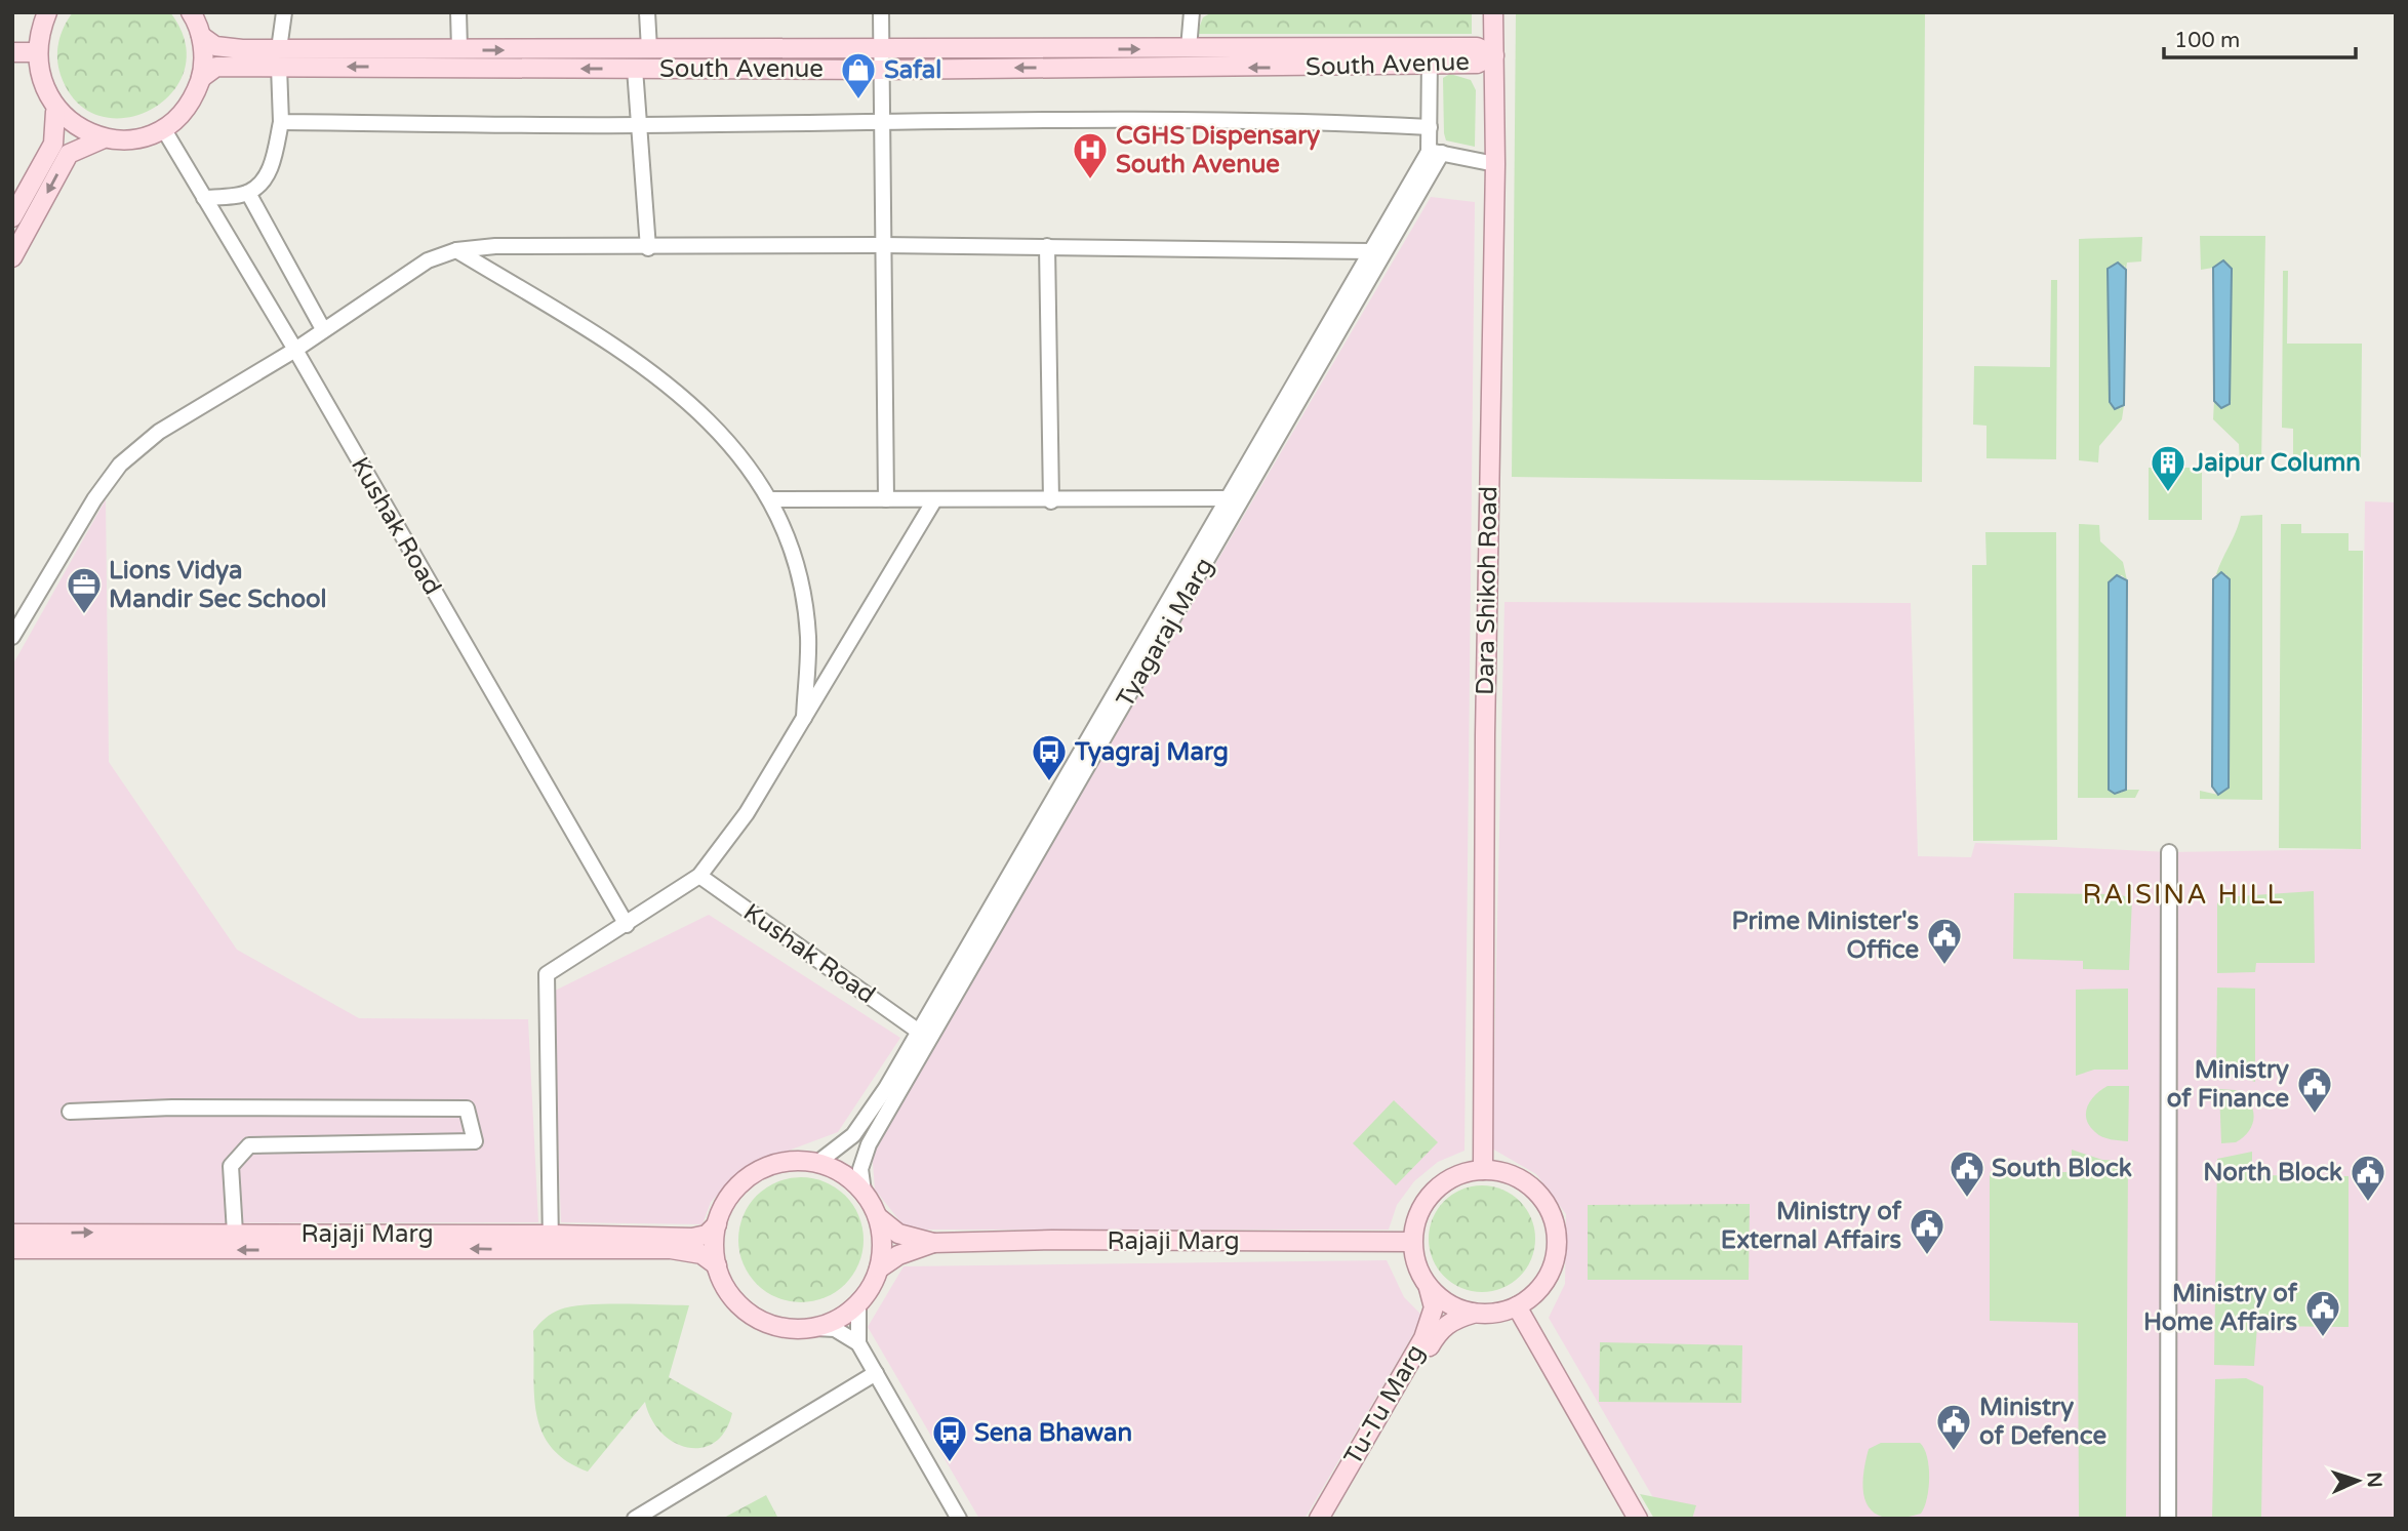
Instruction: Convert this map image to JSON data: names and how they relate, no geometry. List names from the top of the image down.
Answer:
{
  "streets": {
    "main road": [
      "South Avenue",
      "Dara Shikoh Road",
      "Rajaji Marg",
      "Tu-Tu Marg"
    ],
    "street": ["Kushak Road", "Tyagaraj Marg"]
  },
  "crossings": [
    ["South Avenue", "Dara Shikoh Road"],
    ["South Avenue", "Tyagaraj Marg"],
    ["Kushak Road", "Tyagaraj Marg"],
    ["Dara Shikoh Road", "Rajaji Marg"],
    ["Dara Shikoh Road", "Tu-Tu Marg"],
    ["Tyagaraj Marg", "Rajaji Marg"],
    ["Rajaji Marg", "Tu-Tu Marg"]
  ],
  "districts": ["RAISINA HILL"],
  "places": {
    "shop": ["Safal"],
    "hospital": ["CGHS Dispensary South Avenue"],
    "building": ["Jaipur Column"],
    "office": ["Lions Vidya Mandir Sec School"],
    "bus stop": ["Tyagraj Marg", "Sena Bhawan"],
    "public building": [
      "Prime Minister's Office",
      "Ministry of Finance",
      "South Block",
      "North Block",
      "Ministry of External Affairs",
      "Ministry of Home Affairs",
      "Ministry of Defence"
    ]
  },
  "scale_bar": "100 m",
  "north": "right"
}
